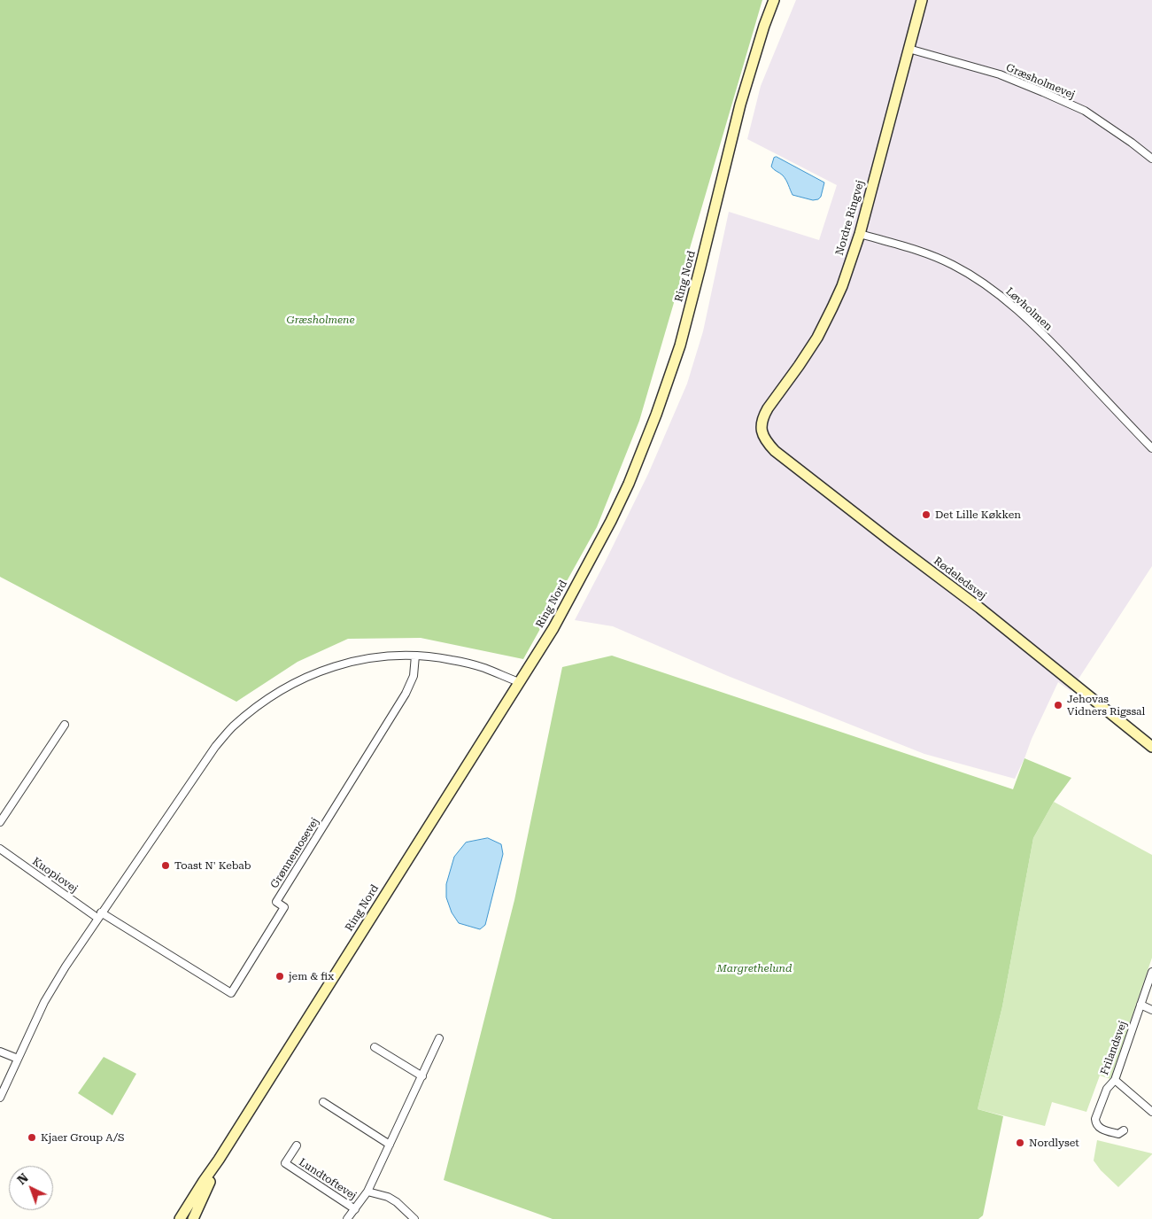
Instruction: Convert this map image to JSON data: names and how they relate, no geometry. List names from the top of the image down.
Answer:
{
  "streets": {
    "main road": ["Nordre Ringvej", "Ring Nord", "Rødeledsvej"],
    "street": [
      "Græsholmevej",
      "Løvholmen",
      "Grønnemosevej",
      "Kuopiovej",
      "Frilandsvej",
      "Lundtoftevej"
    ]
  },
  "crossings": [
    ["Græsholmevej", "Nordre Ringvej"],
    ["Nordre Ringvej", "Løvholmen"],
    ["Nordre Ringvej", "Rødeledsvej"],
    ["Grønnemosevej", "Kuopiovej"]
  ],
  "parks": ["Græsholmene", "Margrethelund"],
  "places": [
    "Det Lille Køkken",
    "Jehovas Vidners Rigssal",
    "Toast N' Kebab",
    "jem & fix",
    "Kjaer Group A/S",
    "Nordlyset"
  ],
  "north": "top left"
}
